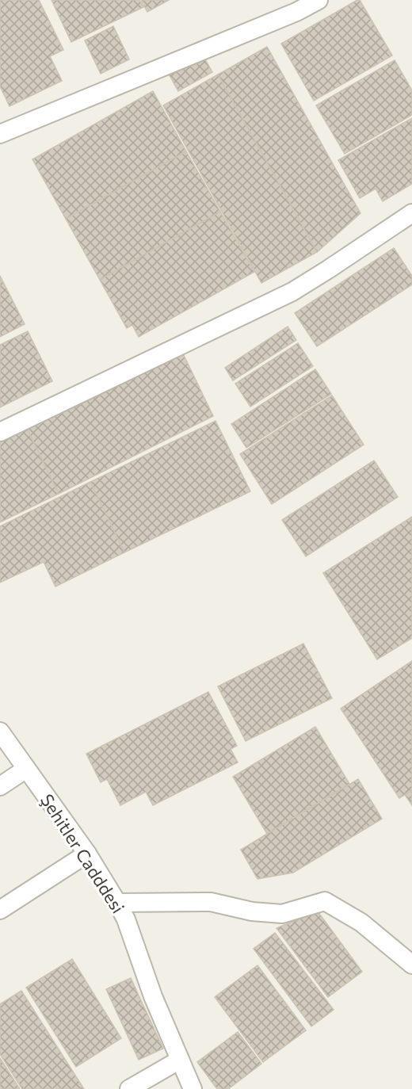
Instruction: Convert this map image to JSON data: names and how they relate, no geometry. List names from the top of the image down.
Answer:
{
  "streets": {
    "street": ["Şehitler Cadddesi"]
  }
}
